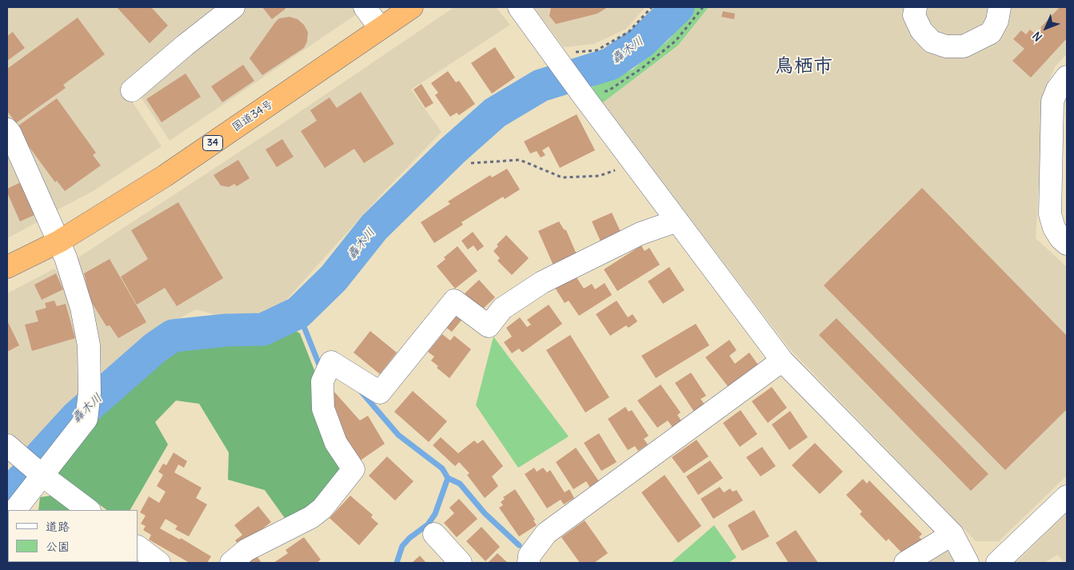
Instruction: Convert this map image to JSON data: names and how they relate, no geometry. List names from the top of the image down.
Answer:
{
  "streets": {
    "highway": ["国道34号", "34"]
  },
  "districts": ["鳥栖市"],
  "water": ["轟木川"],
  "legend": ["道路", "公園"],
  "north": "bottom left"
}
